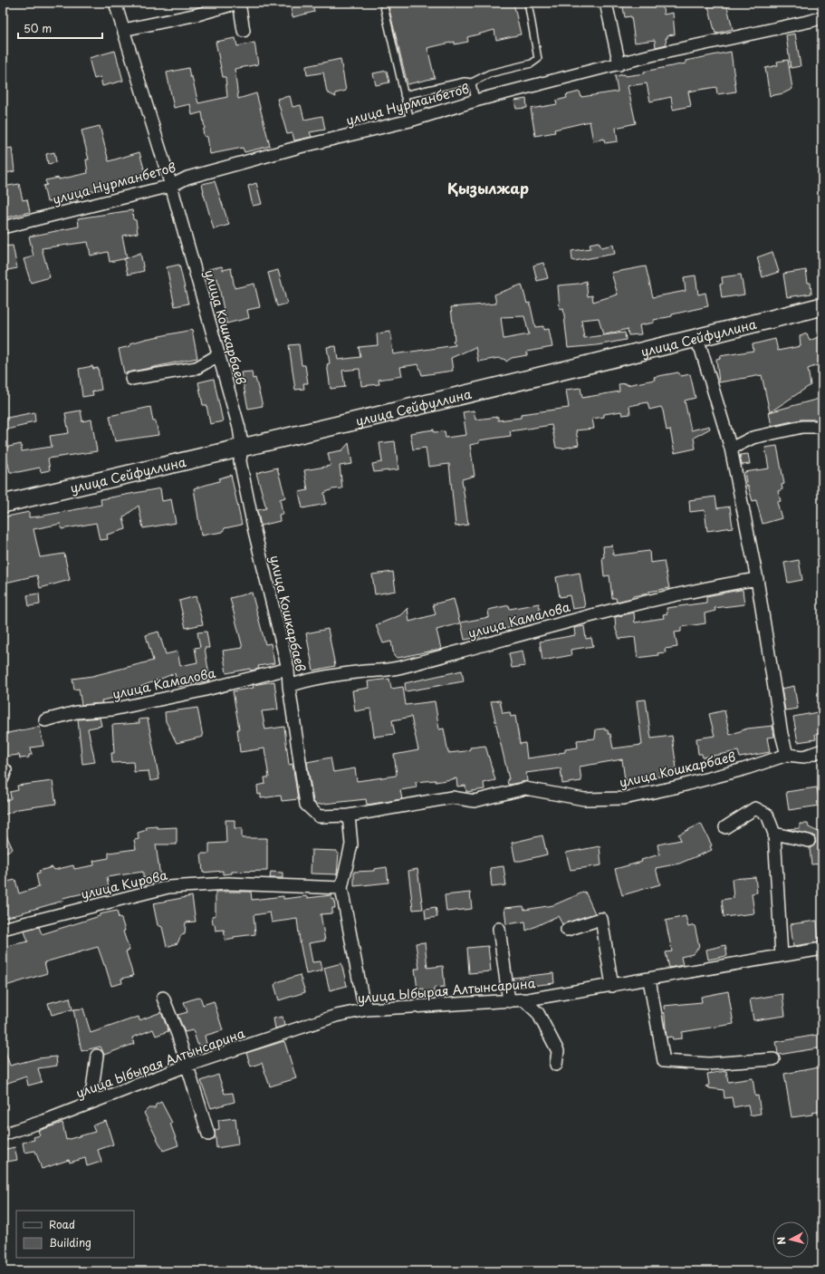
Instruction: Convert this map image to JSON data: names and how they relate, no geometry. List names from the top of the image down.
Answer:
{
  "streets": {
    "street": [
      "улица Нурманбетов",
      "улица Кошкарбаев",
      "улица Сейфуллина",
      "улица Камалова",
      "улица Кирова",
      "улица Ыбырая Алтынсарина"
    ]
  },
  "crossings": [
    ["улица Нурманбетов", "улица Кошкарбаев"],
    ["улица Кошкарбаев", "улица Сейфуллина"],
    ["улица Кошкарбаев", "улица Камалова"]
  ],
  "districts": ["Қызылжар"],
  "legend": ["Road", "Building"],
  "scale_bar": "50 m",
  "north": "left"
}
